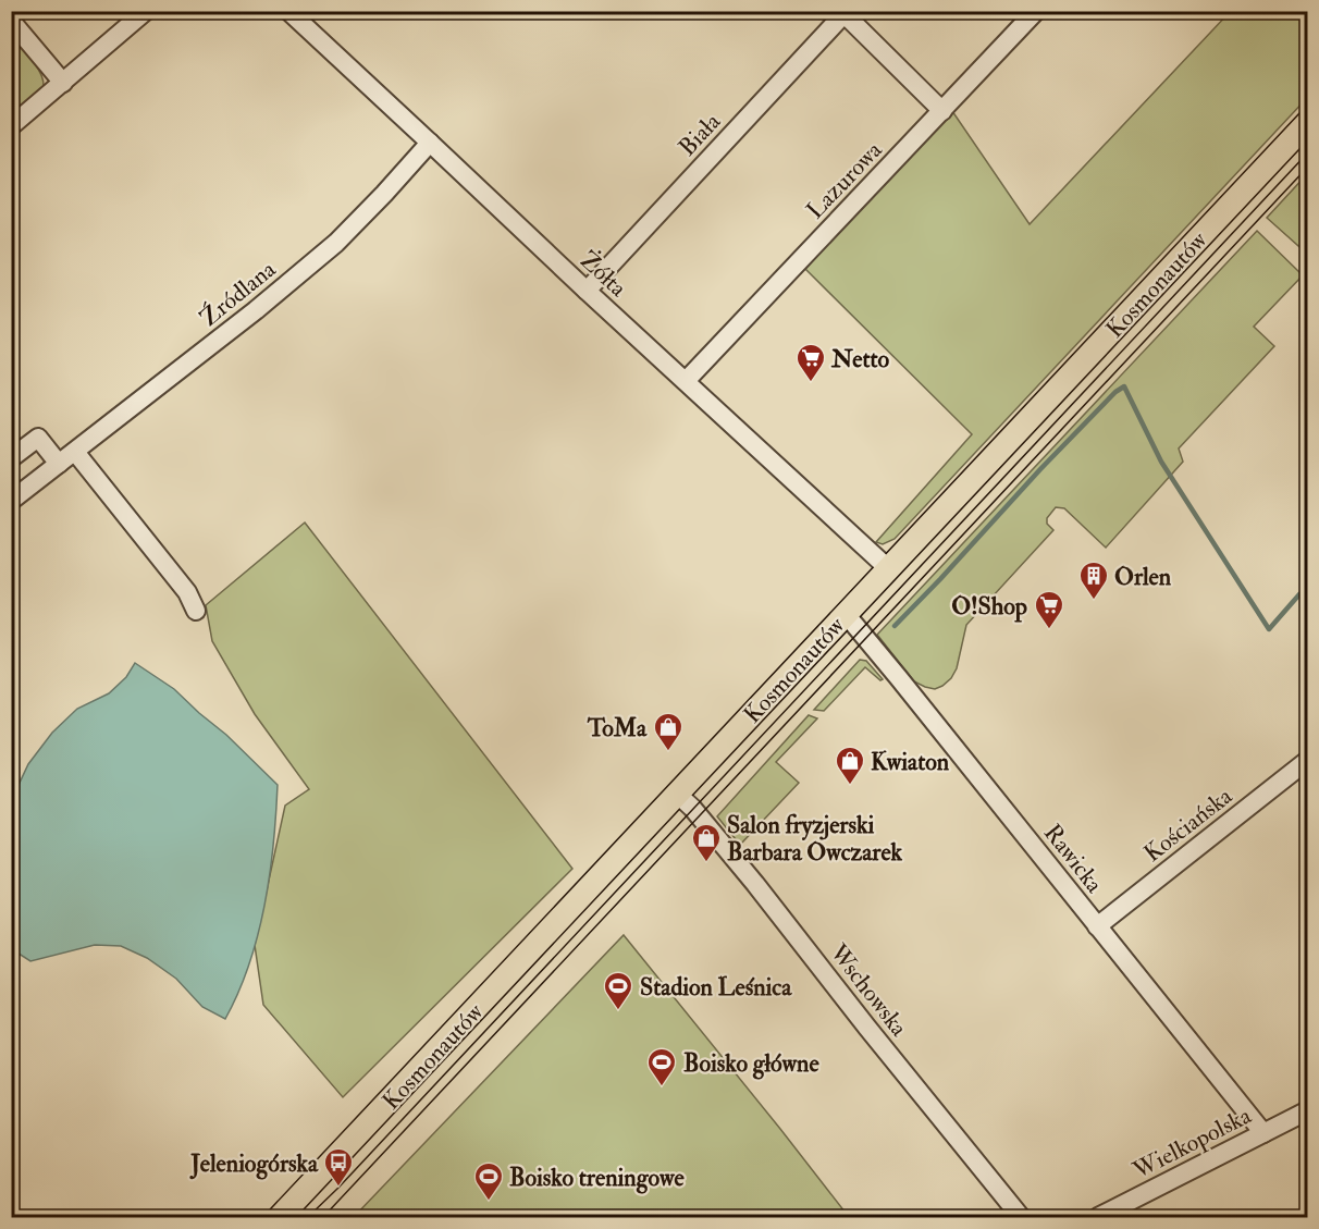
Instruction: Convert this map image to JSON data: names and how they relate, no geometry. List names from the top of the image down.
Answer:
{
  "streets": {
    "main road": ["Kosmonautów"],
    "street": [
      "Biała",
      "Lazurowa",
      "Żółta",
      "Źródlana",
      "Kościańska",
      "Rawicka",
      "Wschowska",
      "Wielkopolska"
    ]
  },
  "crossings": [
    ["Biała", "Żółta"],
    ["Lazurowa", "Żółta"],
    ["Żółta", "Kosmonautów"],
    ["Żółta", "Źródlana"],
    ["Kosmonautów", "Rawicka"],
    ["Kosmonautów", "Wschowska"],
    ["Kościańska", "Rawicka"],
    ["Rawicka", "Wielkopolska"]
  ],
  "places": {
    "supermarket": ["Netto", "O!Shop"],
    "building": ["Orlen"],
    "shop": ["ToMa", "Kwiaton", "Salon fryzjerski Barbara Owczarek"],
    "sports": ["Stadion Leśnica", "Boisko główne", "Boisko treningowe"],
    "bus stop": ["Jeleniogórska"]
  }
}
